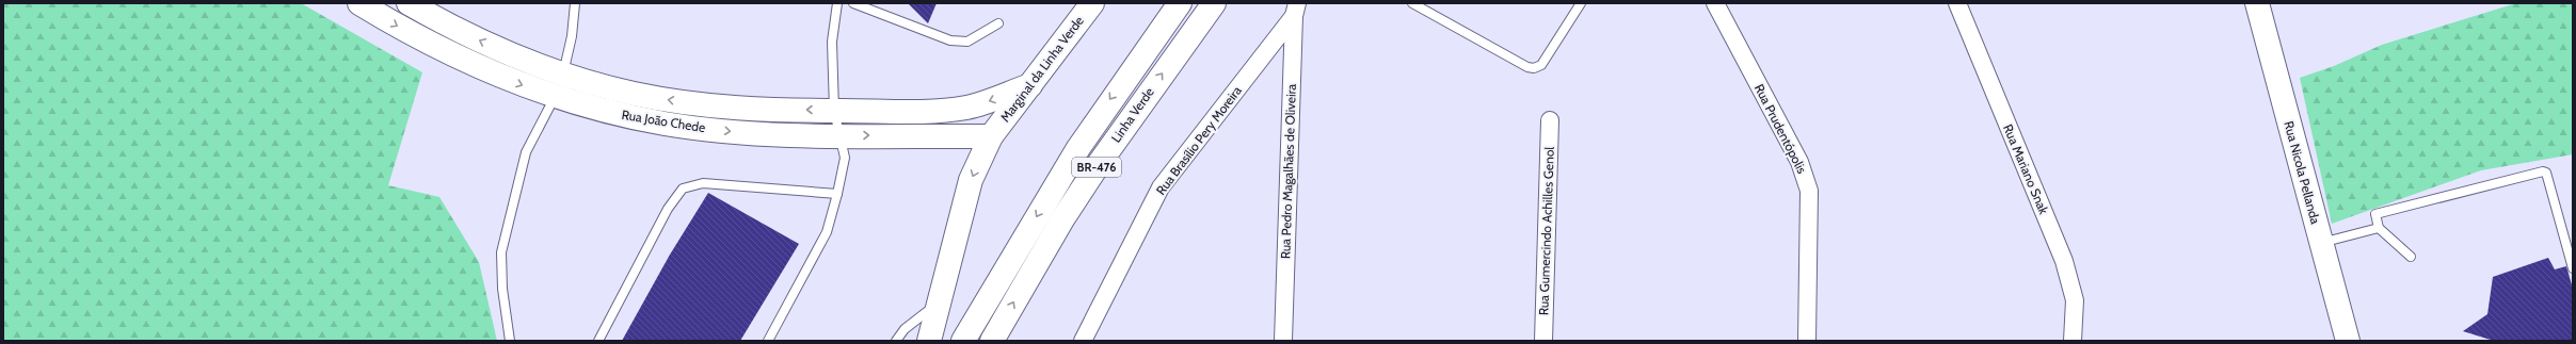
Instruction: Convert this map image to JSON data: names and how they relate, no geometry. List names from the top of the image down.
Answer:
{
  "streets": {
    "main road": [
      "Marginal da Linha Verde",
      "Linha Verde",
      "Rua João Chede",
      "BR-476",
      "Rua Nicola Pellanda"
    ],
    "street": [
      "Rua Prudentópolis",
      "Rua Brasílio Pery Moreira",
      "Rua Mariano Snak",
      "Rua Pedro Magalhães de Oliveira",
      "Rua Gumercindo Achilles Genol"
    ]
  },
  "crossings": [
    ["Marginal da Linha Verde", "Rua João Chede"],
    ["Rua Brasílio Pery Moreira", "Rua Pedro Magalhães de Oliveira"]
  ],
  "one_way": ["Marginal da Linha Verde"]
}
